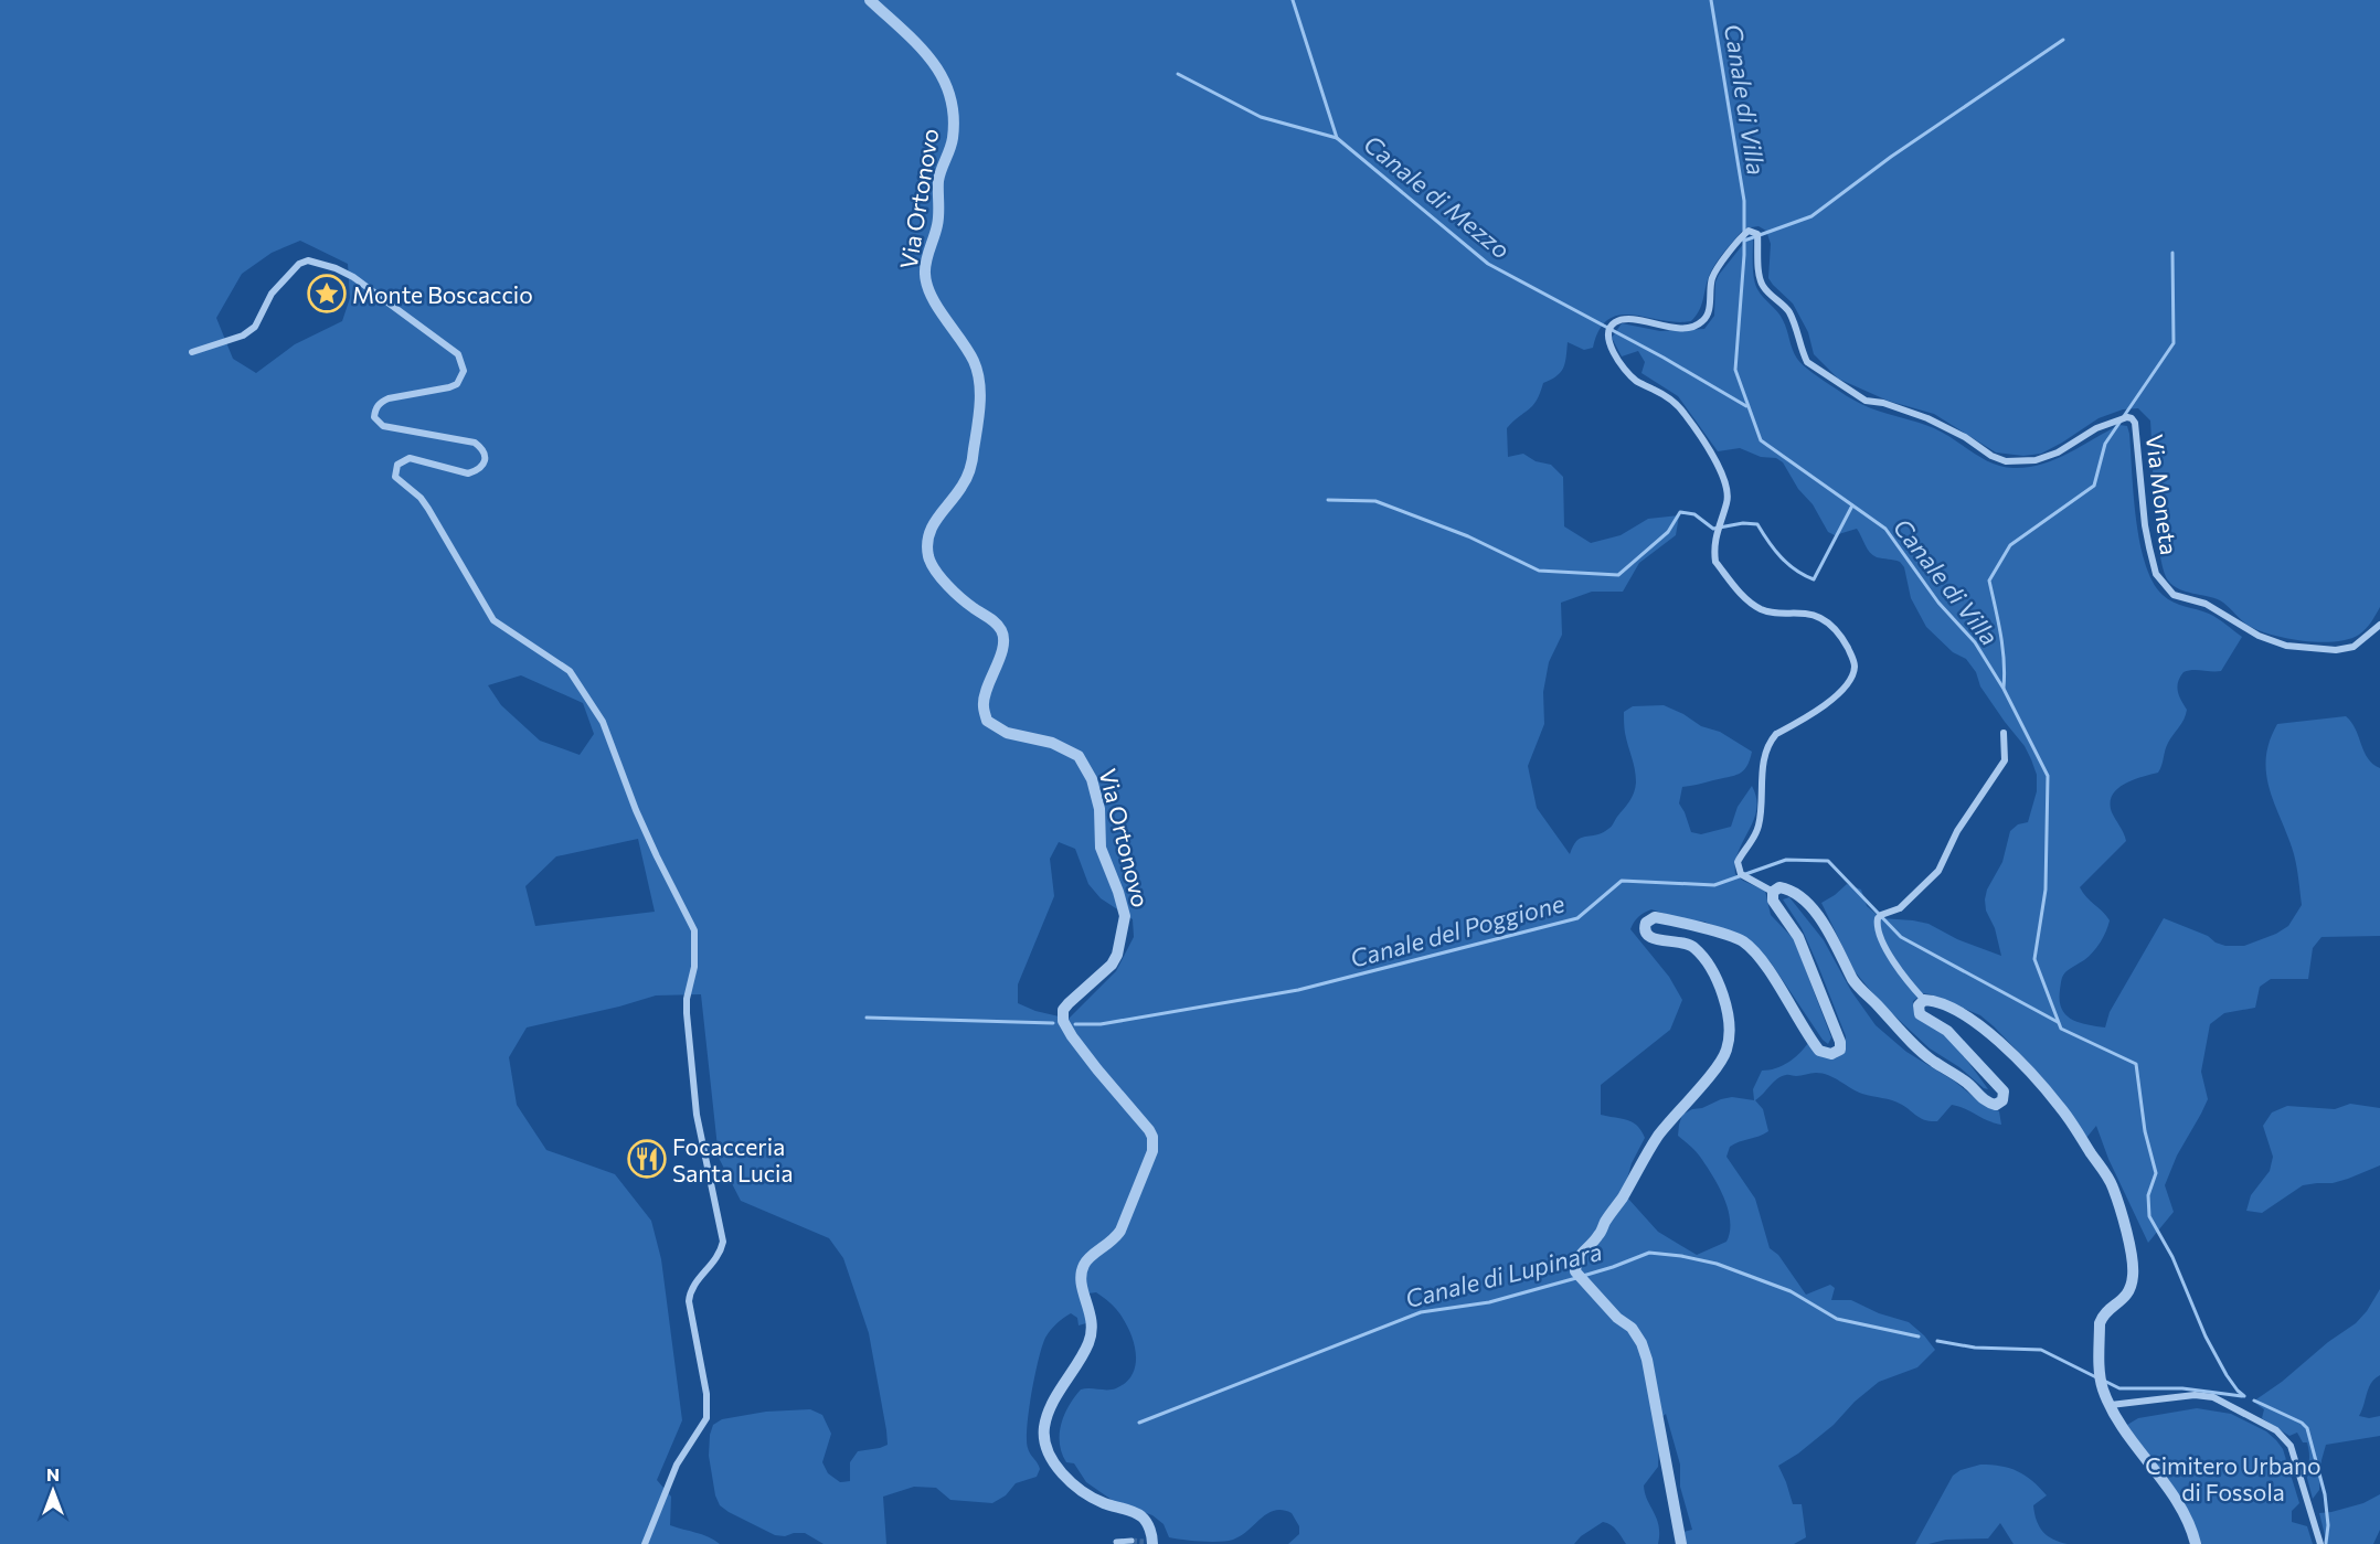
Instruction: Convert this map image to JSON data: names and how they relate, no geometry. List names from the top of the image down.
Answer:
{
  "streets": {
    "street": ["Via Ortonovo", "Via Moneta"]
  },
  "water": [
    "Canale di Villa",
    "Canale di Mezzo",
    "Canale del Poggione",
    "Canale di Lupinara"
  ],
  "parks": ["Cimitero Urbano di Fossola"],
  "places": {
    "place": ["Monte Boscaccio"],
    "restaurant": ["Focacceria Santa Lucia"]
  },
  "north": "top"
}
